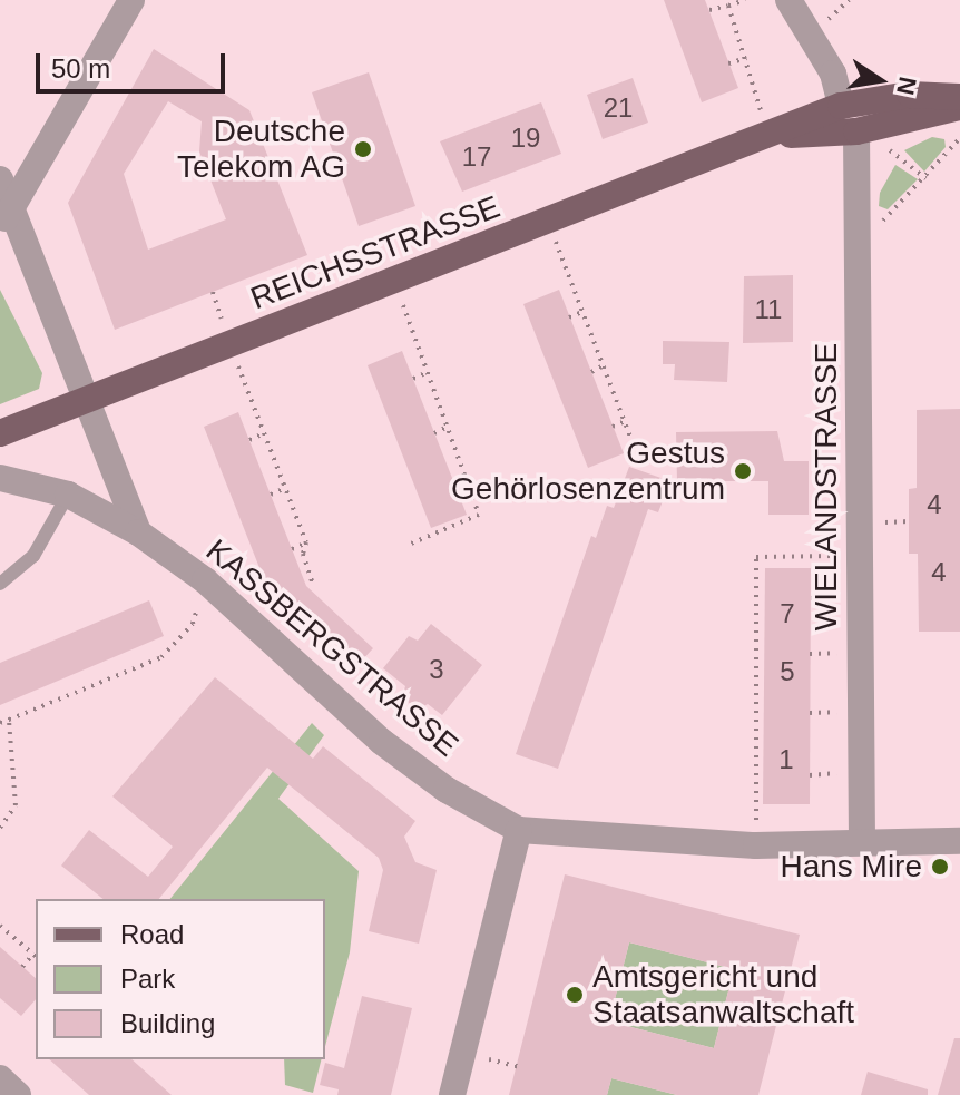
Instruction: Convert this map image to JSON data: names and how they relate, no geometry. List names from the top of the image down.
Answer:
{
  "streets": {
    "main road": ["REICHSSTRASSE"],
    "street": ["WIELANDSTRASSE", "KASSBERGSTRASSE"]
  },
  "crossings": [
    ["REICHSSTRASSE", "WIELANDSTRASSE"],
    ["WIELANDSTRASSE", "KASSBERGSTRASSE"]
  ],
  "places": [
    "Deutsche Telekom AG",
    "Gestus Gehörlosenzentrum",
    "Hans Mire",
    "Amtsgericht und Staatsanwaltschaft"
  ],
  "house_numbers": [
    "21",
    "19",
    "17",
    "11",
    "4",
    "4",
    "7",
    "3",
    "5",
    "1"
  ],
  "legend": ["Road", "Park", "Building"],
  "scale_bar": "50 m",
  "north": "right"
}
